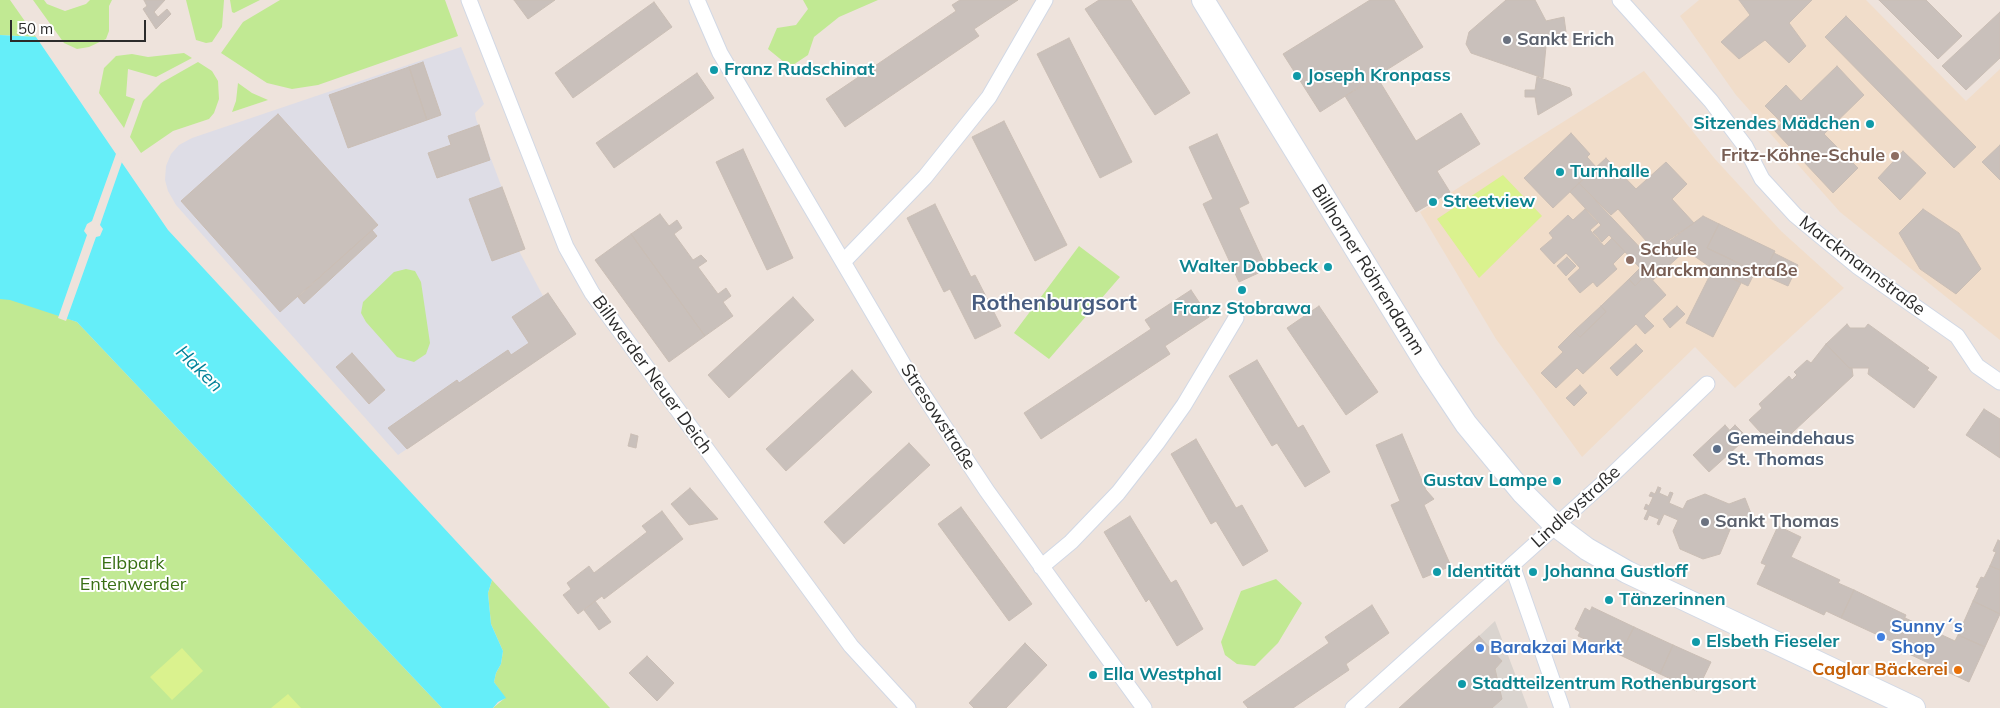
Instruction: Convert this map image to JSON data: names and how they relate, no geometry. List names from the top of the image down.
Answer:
{
  "streets": {
    "street": [
      "Marckmannstraße",
      "Billhorner Röhrendamm",
      "Billwerder Neuer Deich",
      "Stresowstraße",
      "Lindleystraße"
    ]
  },
  "crossings": [
    ["Billhorner Röhrendamm", "Lindleystraße"]
  ],
  "districts": ["Rothenburgsort"],
  "water": ["Haken"],
  "parks": ["Elbpark Entenwerder"],
  "places": [
    "Sankt Erich",
    "Franz Rudschinat",
    "Joseph Kronpass",
    "Sitzendes Mädchen",
    "Fritz-Köhne-Schule",
    "Turnhalle",
    "Streetview",
    "Schule Marckmannstraße",
    "Walter Dobbeck",
    "Franz Stobrawa",
    "Gemeindehaus St. Thomas",
    "Gustav Lampe",
    "Sankt Thomas",
    "Identität",
    "Johanna Gustloff",
    "Tänzerinnen",
    "Sunny´s Shop",
    "Elsbeth Fieseler",
    "Barakzai Markt",
    "Caglar Bäckerei",
    "Ella Westphal",
    "Stadtteilzentrum Rothenburgsort"
  ],
  "scale_bar": "50 m"
}
